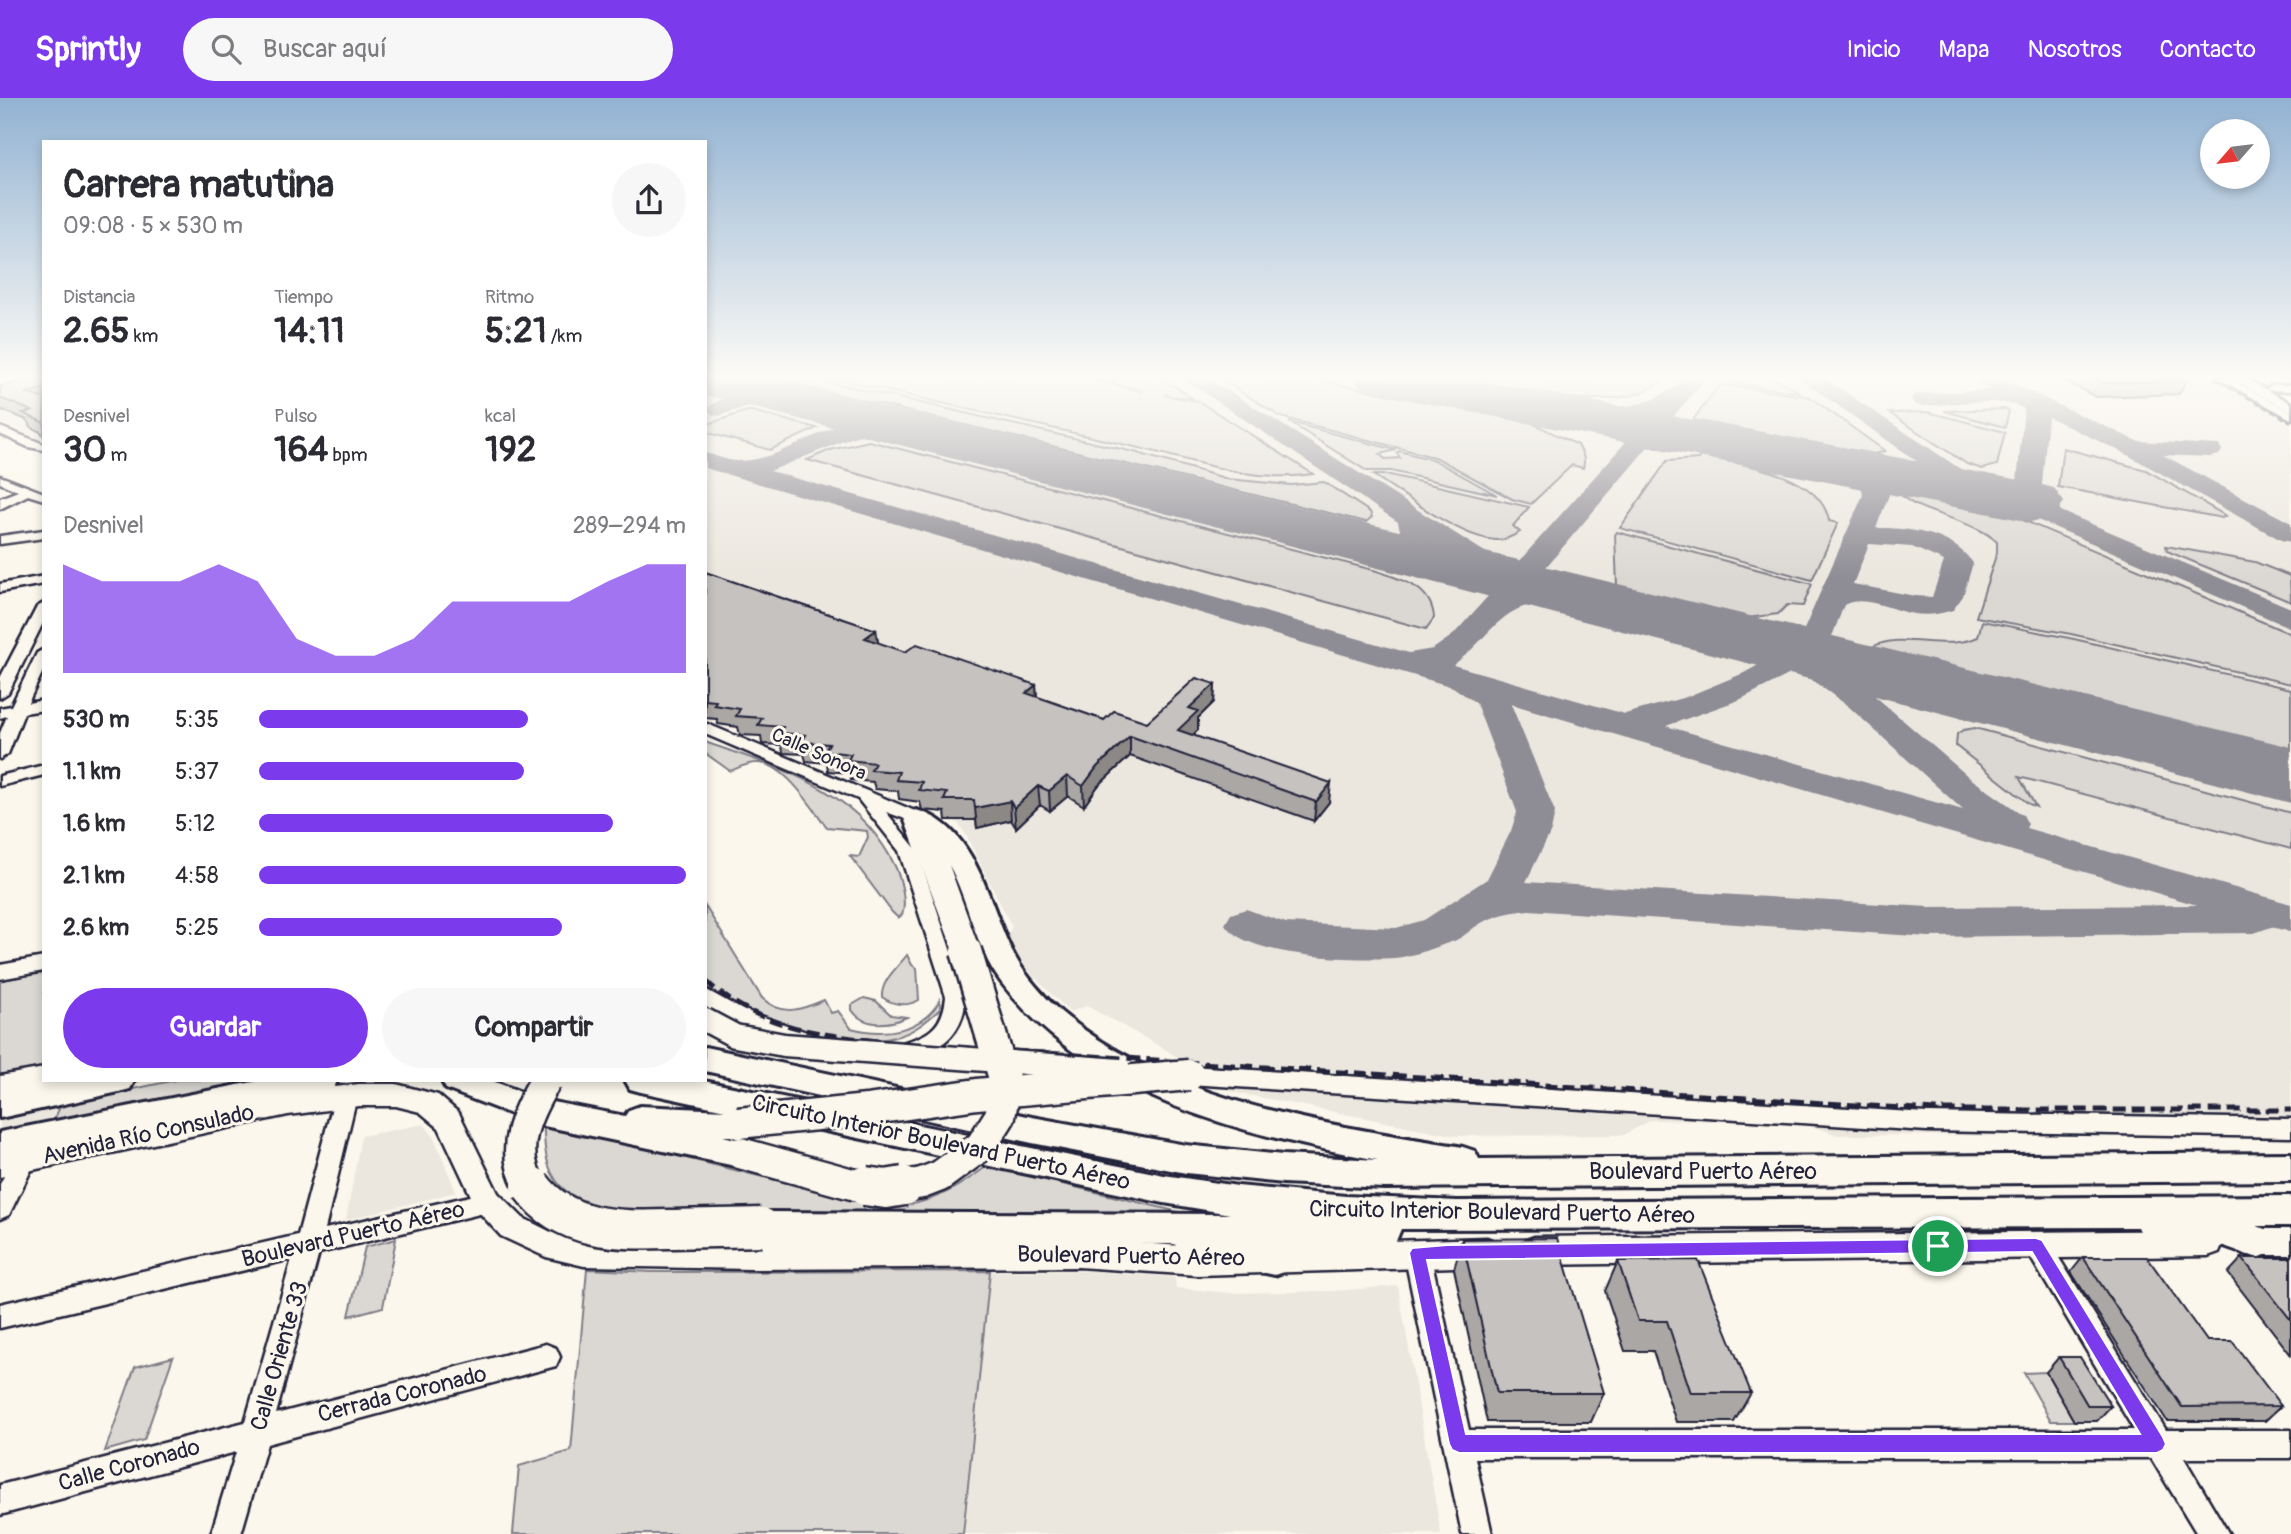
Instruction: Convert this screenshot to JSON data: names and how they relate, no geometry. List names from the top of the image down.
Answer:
{
  "streets": {
    "highway": ["Circuito Interior Boulevard Puerto Aéreo", "Boulevard Puerto Aéreo"],
    "main road": ["Avenida Río Consulado"],
    "street": [
      "Calle Sonora",
      "Calle Oriente 33",
      "Cerrada Coronado",
      "Calle Coronado"
    ]
  },
  "crossings": [
    ["Avenida Río Consulado", "Boulevard Puerto Aéreo"],
    ["Avenida Río Consulado", "Calle Oriente 33"],
    ["Boulevard Puerto Aéreo", "Calle Oriente 33"],
    ["Calle Oriente 33", "Cerrada Coronado"],
    ["Calle Oriente 33", "Calle Coronado"],
    ["Cerrada Coronado", "Calle Coronado"]
  ],
  "north": "bottom left",
  "page": {
    "header": "Sprintly",
    "search": "Buscar aquí",
    "nav": [
      "Inicio",
      "Mapa",
      "Nosotros",
      "Contacto"
    ],
    "heading": ["Carrera matutina", "09:08 · 5 × 530 m"],
    "stats": [
      ["Distancia", "2.65 km"],
      ["Tiempo", "14:11"],
      ["Ritmo", "5:21 /km"],
      ["Desnivel", "30 m"],
      ["Pulso", "164 bpm"],
      ["kcal", "192"]
    ],
    "chart": ["Desnivel", "289–294 m"],
    "list": [
      {
        "name": "530 m",
        "note": "5:35"
      },
      {
        "name": "1.1 km",
        "note": "5:37"
      },
      {
        "name": "1.6 km",
        "note": "5:12"
      },
      {
        "name": "2.1 km",
        "note": "4:58"
      },
      {
        "name": "2.6 km",
        "note": "5:25"
      }
    ],
    "buttons": ["Guardar", "Compartir"]
  }
}
